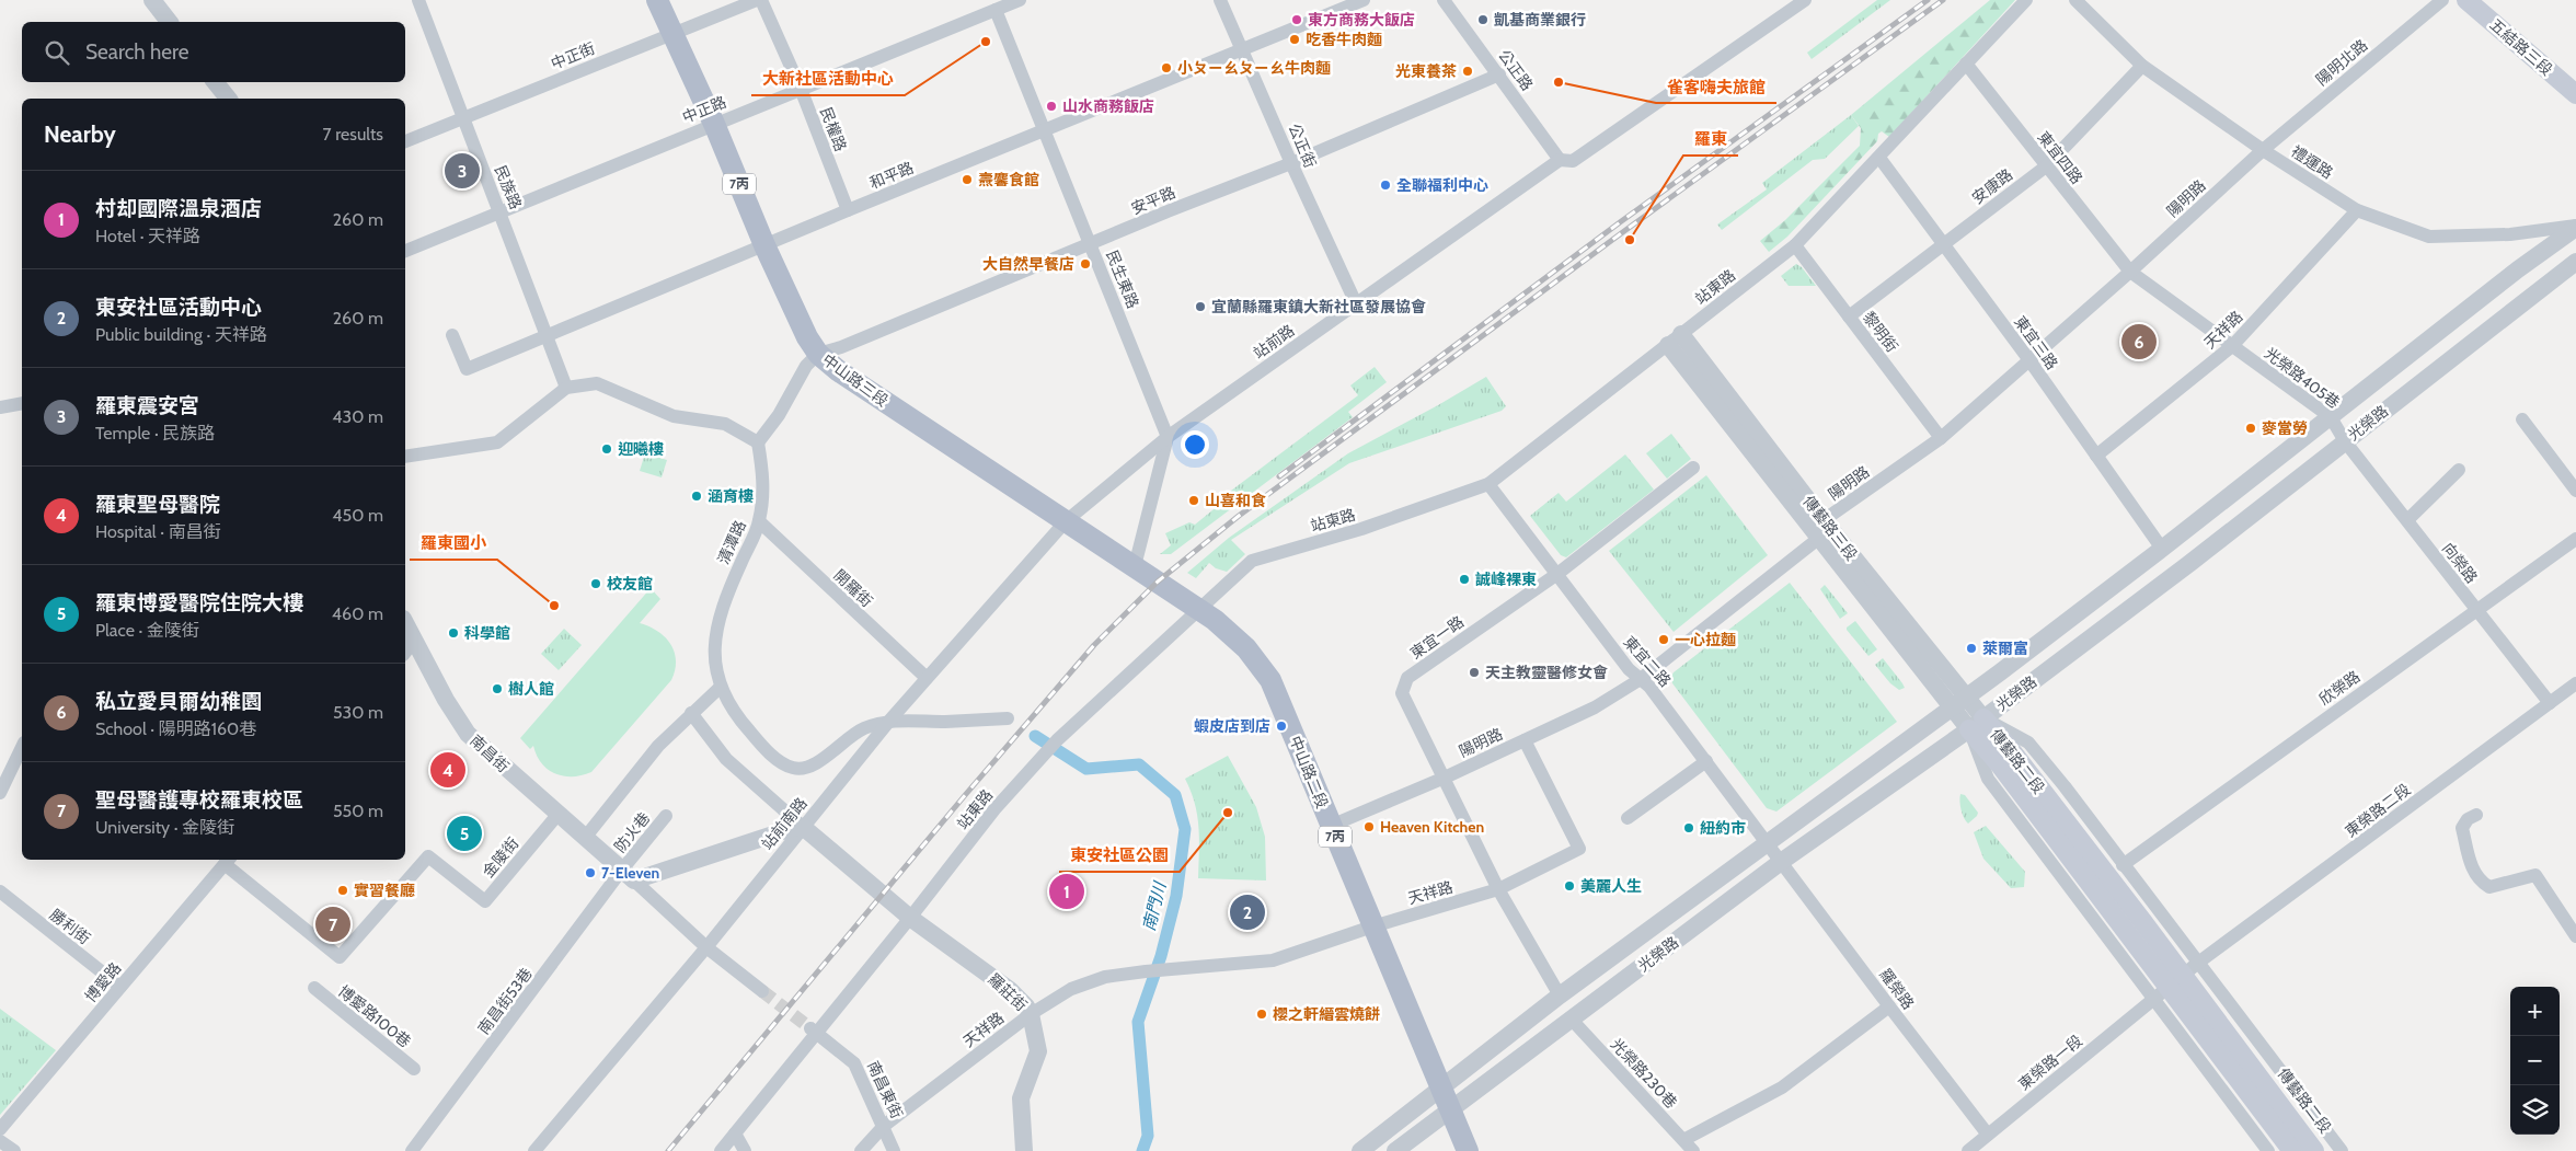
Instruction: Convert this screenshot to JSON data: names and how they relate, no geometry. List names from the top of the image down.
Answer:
{
  "streets": {
    "main road": [
      "五結路三段",
      "7丙",
      "中山路三段",
      "傳藝路二段",
      "中山路二段"
    ],
    "street": [
      "中正街",
      "陽明北路",
      "公正路",
      "中正路",
      "民權路",
      "公正街",
      "東宜四路",
      "禮運路",
      "和平路",
      "安康路",
      "民族路",
      "陽明路",
      "安平路",
      "民生東路",
      "站東路",
      "天祥路",
      "黎明街",
      "站前路",
      "東宜三路",
      "光榮路405巷",
      "光榮路",
      "傳藝路三段",
      "清潭路",
      "向榮路",
      "開羅街",
      "東宜一路",
      "東宜二路",
      "欣榮路",
      "南昌街",
      "東榮路二段",
      "站前南路",
      "防火巷",
      "金陵街",
      "勝利街",
      "博愛路",
      "羅榮路",
      "羅莊街",
      "南昌街53巷",
      "博愛路100巷",
      "東榮路一段",
      "光榮路230巷",
      "南昌東街"
    ]
  },
  "crossings": [
    ["中正街", "民族路"],
    ["中正街", "中山路三段"],
    ["陽明北路", "禮運路"],
    ["陽明北路", "陽明路"],
    ["公正路", "安平路"],
    ["公正路", "站前路"],
    ["中正路", "民權路"],
    ["中正路", "民族路"],
    ["中正路", "民生東路"],
    ["中正路", "中山路三段"],
    ["民權路", "和平路"],
    ["公正街", "和平路"],
    ["公正街", "安平路"],
    ["公正街", "站前路"],
    ["東宜四路", "安康路"],
    ["東宜四路", "陽明路"],
    ["東宜四路", "站東路"],
    ["東宜四路", "天祥路"],
    ["東宜四路", "光榮路405巷"],
    ["禮運路", "安康路"],
    ["禮運路", "陽明路"],
    ["禮運路", "天祥路"],
    ["禮運路", "光榮路"],
    ["和平路", "民族路"],
    ["和平路", "民生東路"],
    ["和平路", "中山路三段"],
    ["安康路", "黎明街"],
    ["安康路", "東宜三路"],
    ["陽明路", "天祥路"],
    ["陽明路", "黎明街"],
    ["陽明路", "東宜三路"],
    ["陽明路", "傳藝路三段"],
    ["陽明路", "東宜一路"],
    ["陽明路", "東宜二路"],
    ["陽明路", "中山路二段"],
    ["安平路", "民生東路"],
    ["安平路", "中山路三段"],
    ["民生東路", "站前路"],
    ["站東路", "黎明街"],
    ["站東路", "東宜三路"],
    ["站東路", "傳藝路三段"],
    ["站東路", "東宜二路"],
    ["站東路", "中山路二段"],
    ["站東路", "羅莊街"],
    ["站東路", "南昌東街"],
    ["天祥路", "東宜三路"],
    ["天祥路", "光榮路405巷"],
    ["天祥路", "東宜一路"],
    ["天祥路", "中山路二段"],
    ["天祥路", "羅莊街"],
    ["天祥路", "南昌東街"],
    ["站前路", "中山路三段"],
    ["站前路", "站前南路"],
    ["東宜三路", "光榮路"],
    ["光榮路405巷", "光榮路"],
    ["光榮路405巷", "向榮路"],
    ["中山路三段", "中山路二段"],
    ["中山路三段", "站前南路"],
    ["光榮路", "傳藝路三段"],
    ["光榮路", "向榮路"],
    ["光榮路", "東宜一路"],
    ["光榮路", "東宜二路"],
    ["光榮路", "傳藝路二段"],
    ["光榮路", "中山路二段"],
    ["光榮路", "羅榮路"],
    ["光榮路", "光榮路230巷"],
    ["傳藝路三段", "傳藝路二段"],
    ["清潭路", "開羅街"],
    ["清潭路", "站前南路"],
    ["向榮路", "欣榮路"],
    ["向榮路", "東榮路二段"],
    ["開羅街", "站前南路"],
    ["東宜一路", "東宜二路"],
    ["東宜二路", "羅榮路"],
    ["欣榮路", "傳藝路二段"],
    ["南昌街", "防火巷"],
    ["南昌街", "金陵街"],
    ["南昌街", "南昌街53巷"],
    ["傳藝路二段", "東榮路二段"],
    ["傳藝路二段", "東榮路一段"],
    ["東榮路二段", "東榮路一段"],
    ["站前南路", "羅莊街"],
    ["防火巷", "南昌街53巷"],
    ["金陵街", "博愛路"],
    ["勝利街", "博愛路"],
    ["羅榮路", "東榮路一段"]
  ],
  "water": ["南門川"],
  "places": [
    "東方商務大飯店",
    "凱基商業銀行",
    "吃香牛肉麵",
    "大新社區活動中心",
    "小ㄆㄧㄠㄆㄧㄠ牛肉麵",
    "光東養茶",
    "雀客嗨夫旅館",
    "山水商務飯店",
    "燾麘食館",
    "全聯福利中心",
    "羅東",
    "大自然早餐店",
    "宜蘭縣羅東鎮大新社區發展協會",
    "麥當勞",
    "迎曦樓",
    "涵育樓",
    "山喜和食",
    "誠峰裸東",
    "校友館",
    "羅東國小",
    "科學館",
    "一心拉麵",
    "萊爾富",
    "天主教靈醫修女會",
    "樹人館",
    "蝦皮店到店",
    "東安社區公園",
    "Heaven Kitchen",
    "紐約市",
    "7-Eleven",
    "美麗人生",
    "實習餐廳",
    "櫻之軒縉雲燒餅"
  ],
  "page": {
    "search": "Search here",
    "heading": ["Nearby", "7 results"],
    "pins": [
      "3",
      "6",
      "4",
      "5",
      "1",
      "2",
      "7"
    ],
    "list": [
      {
        "mark": "1",
        "name": "村却國際溫泉酒店",
        "note": "Hotel · 天祥路",
        "value": "260 m"
      },
      {
        "mark": "2",
        "name": "東安社區活動中心",
        "note": "Public building · 天祥路",
        "value": "260 m"
      },
      {
        "mark": "3",
        "name": "羅東震安宮",
        "note": "Temple · 民族路",
        "value": "430 m"
      },
      {
        "mark": "4",
        "name": "羅東聖母醫院",
        "note": "Hospital · 南昌街",
        "value": "450 m"
      },
      {
        "mark": "5",
        "name": "羅東博愛醫院住院大樓",
        "note": "Place · 金陵街",
        "value": "460 m"
      },
      {
        "mark": "6",
        "name": "私立愛貝爾幼稚園",
        "note": "School · 陽明路160巷",
        "value": "530 m"
      },
      {
        "mark": "7",
        "name": "聖母醫護專校羅東校區",
        "note": "University · 金陵街",
        "value": "550 m"
      }
    ],
    "map_buttons": ["+", "−"]
  }
}
